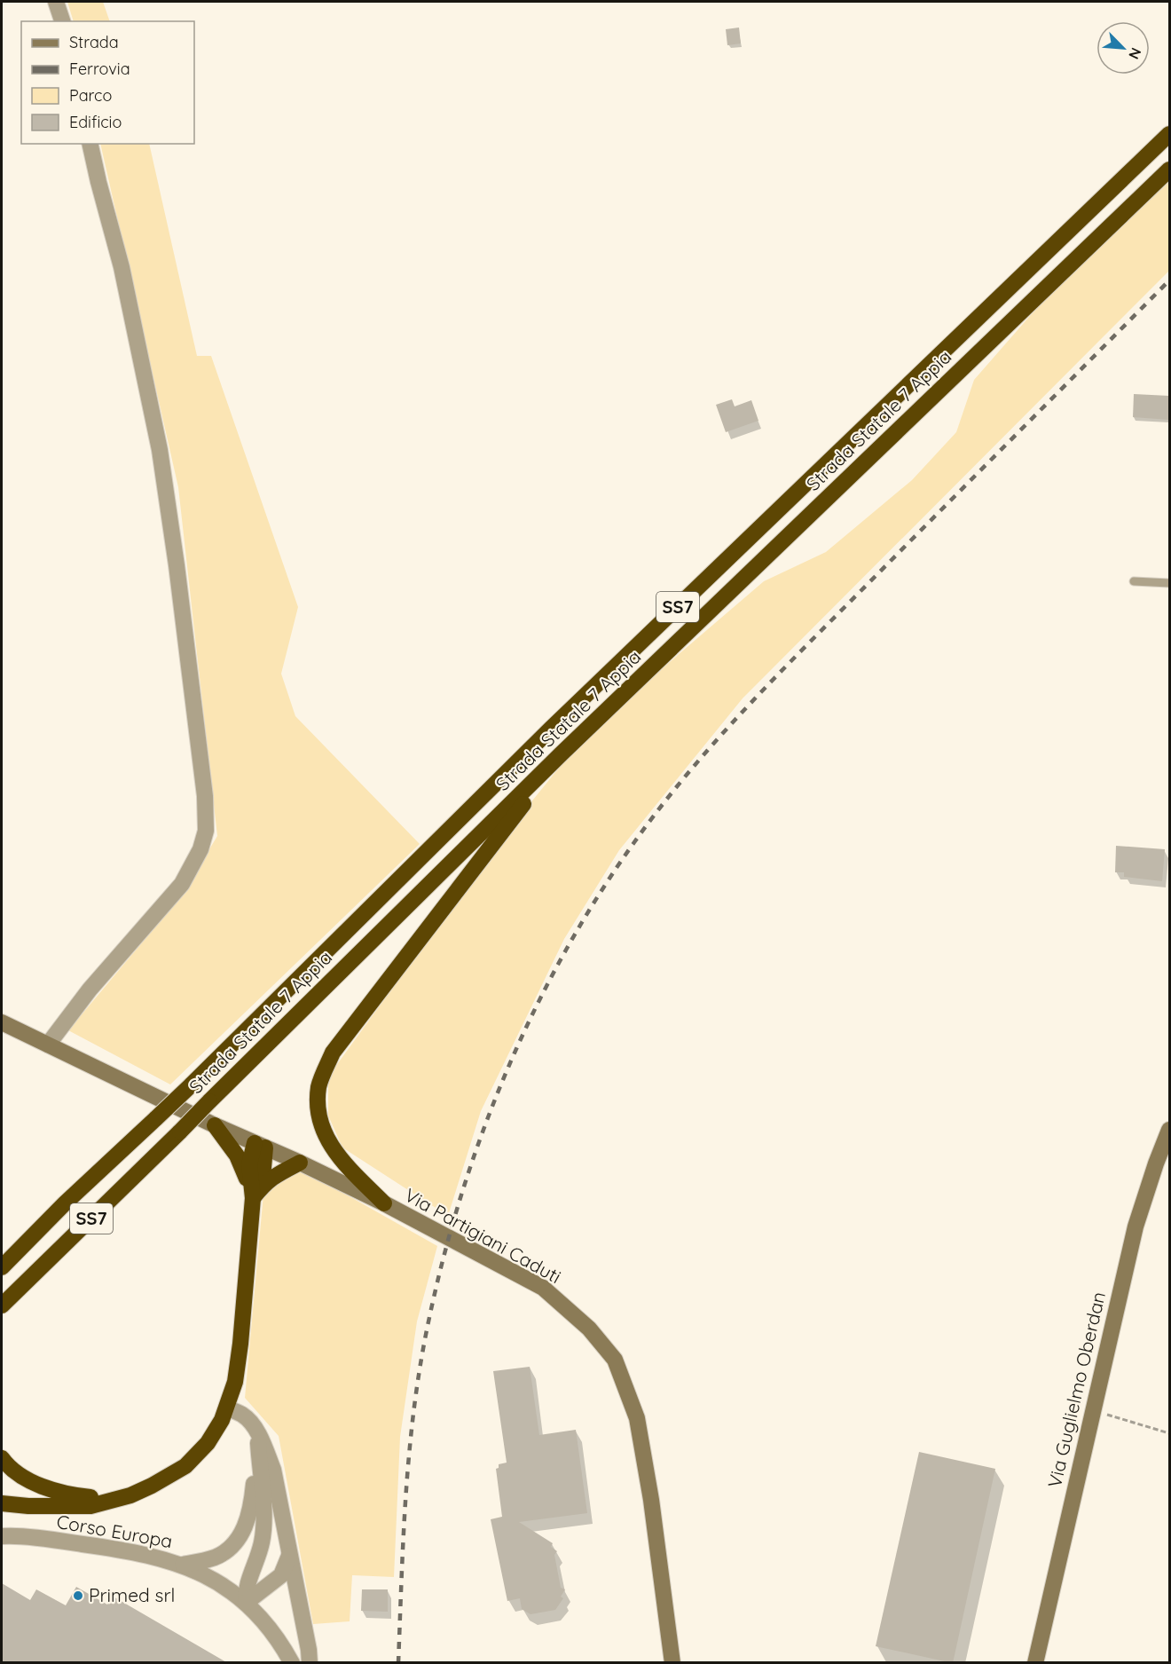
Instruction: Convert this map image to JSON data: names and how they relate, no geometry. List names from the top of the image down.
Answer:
{
  "streets": {
    "highway": ["Strada Statale 7 Appia", "SS7"],
    "main road": ["Via Partigiani Caduti", "Via Guglielmo Oberdan"],
    "street": ["Corso Europa"]
  },
  "places": ["Primed srl"],
  "legend": [
    "Strada",
    "Ferrovia",
    "Parco",
    "Edificio"
  ],
  "north": "bottom right"
}
